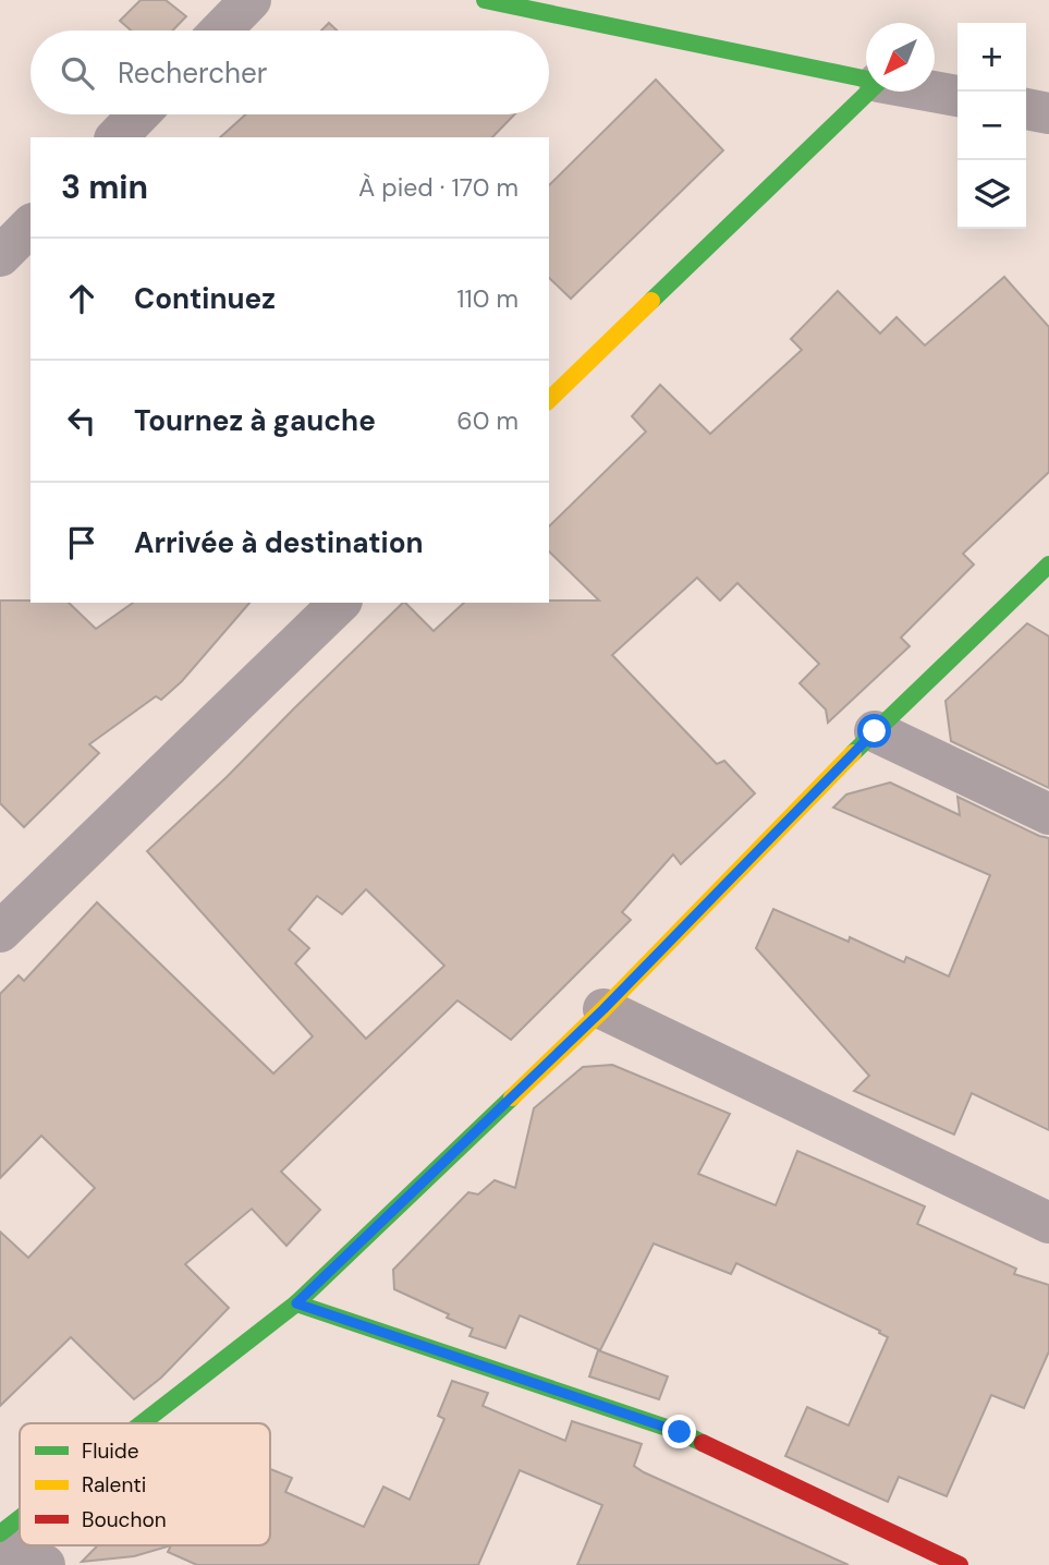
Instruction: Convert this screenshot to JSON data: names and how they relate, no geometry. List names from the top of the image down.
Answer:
{
  "legend": ["Fluide", "Ralenti", "Bouchon"],
  "north": "bottom left",
  "page": {
    "map_buttons": ["+", "−"],
    "search": "Rechercher",
    "heading": ["3 min", "À pied · 170 m"],
    "list": [
      ["Continuez", "110 m"],
      ["Tournez à gauche", "60 m"],
      "Arrivée à destination"
    ]
  }
}
